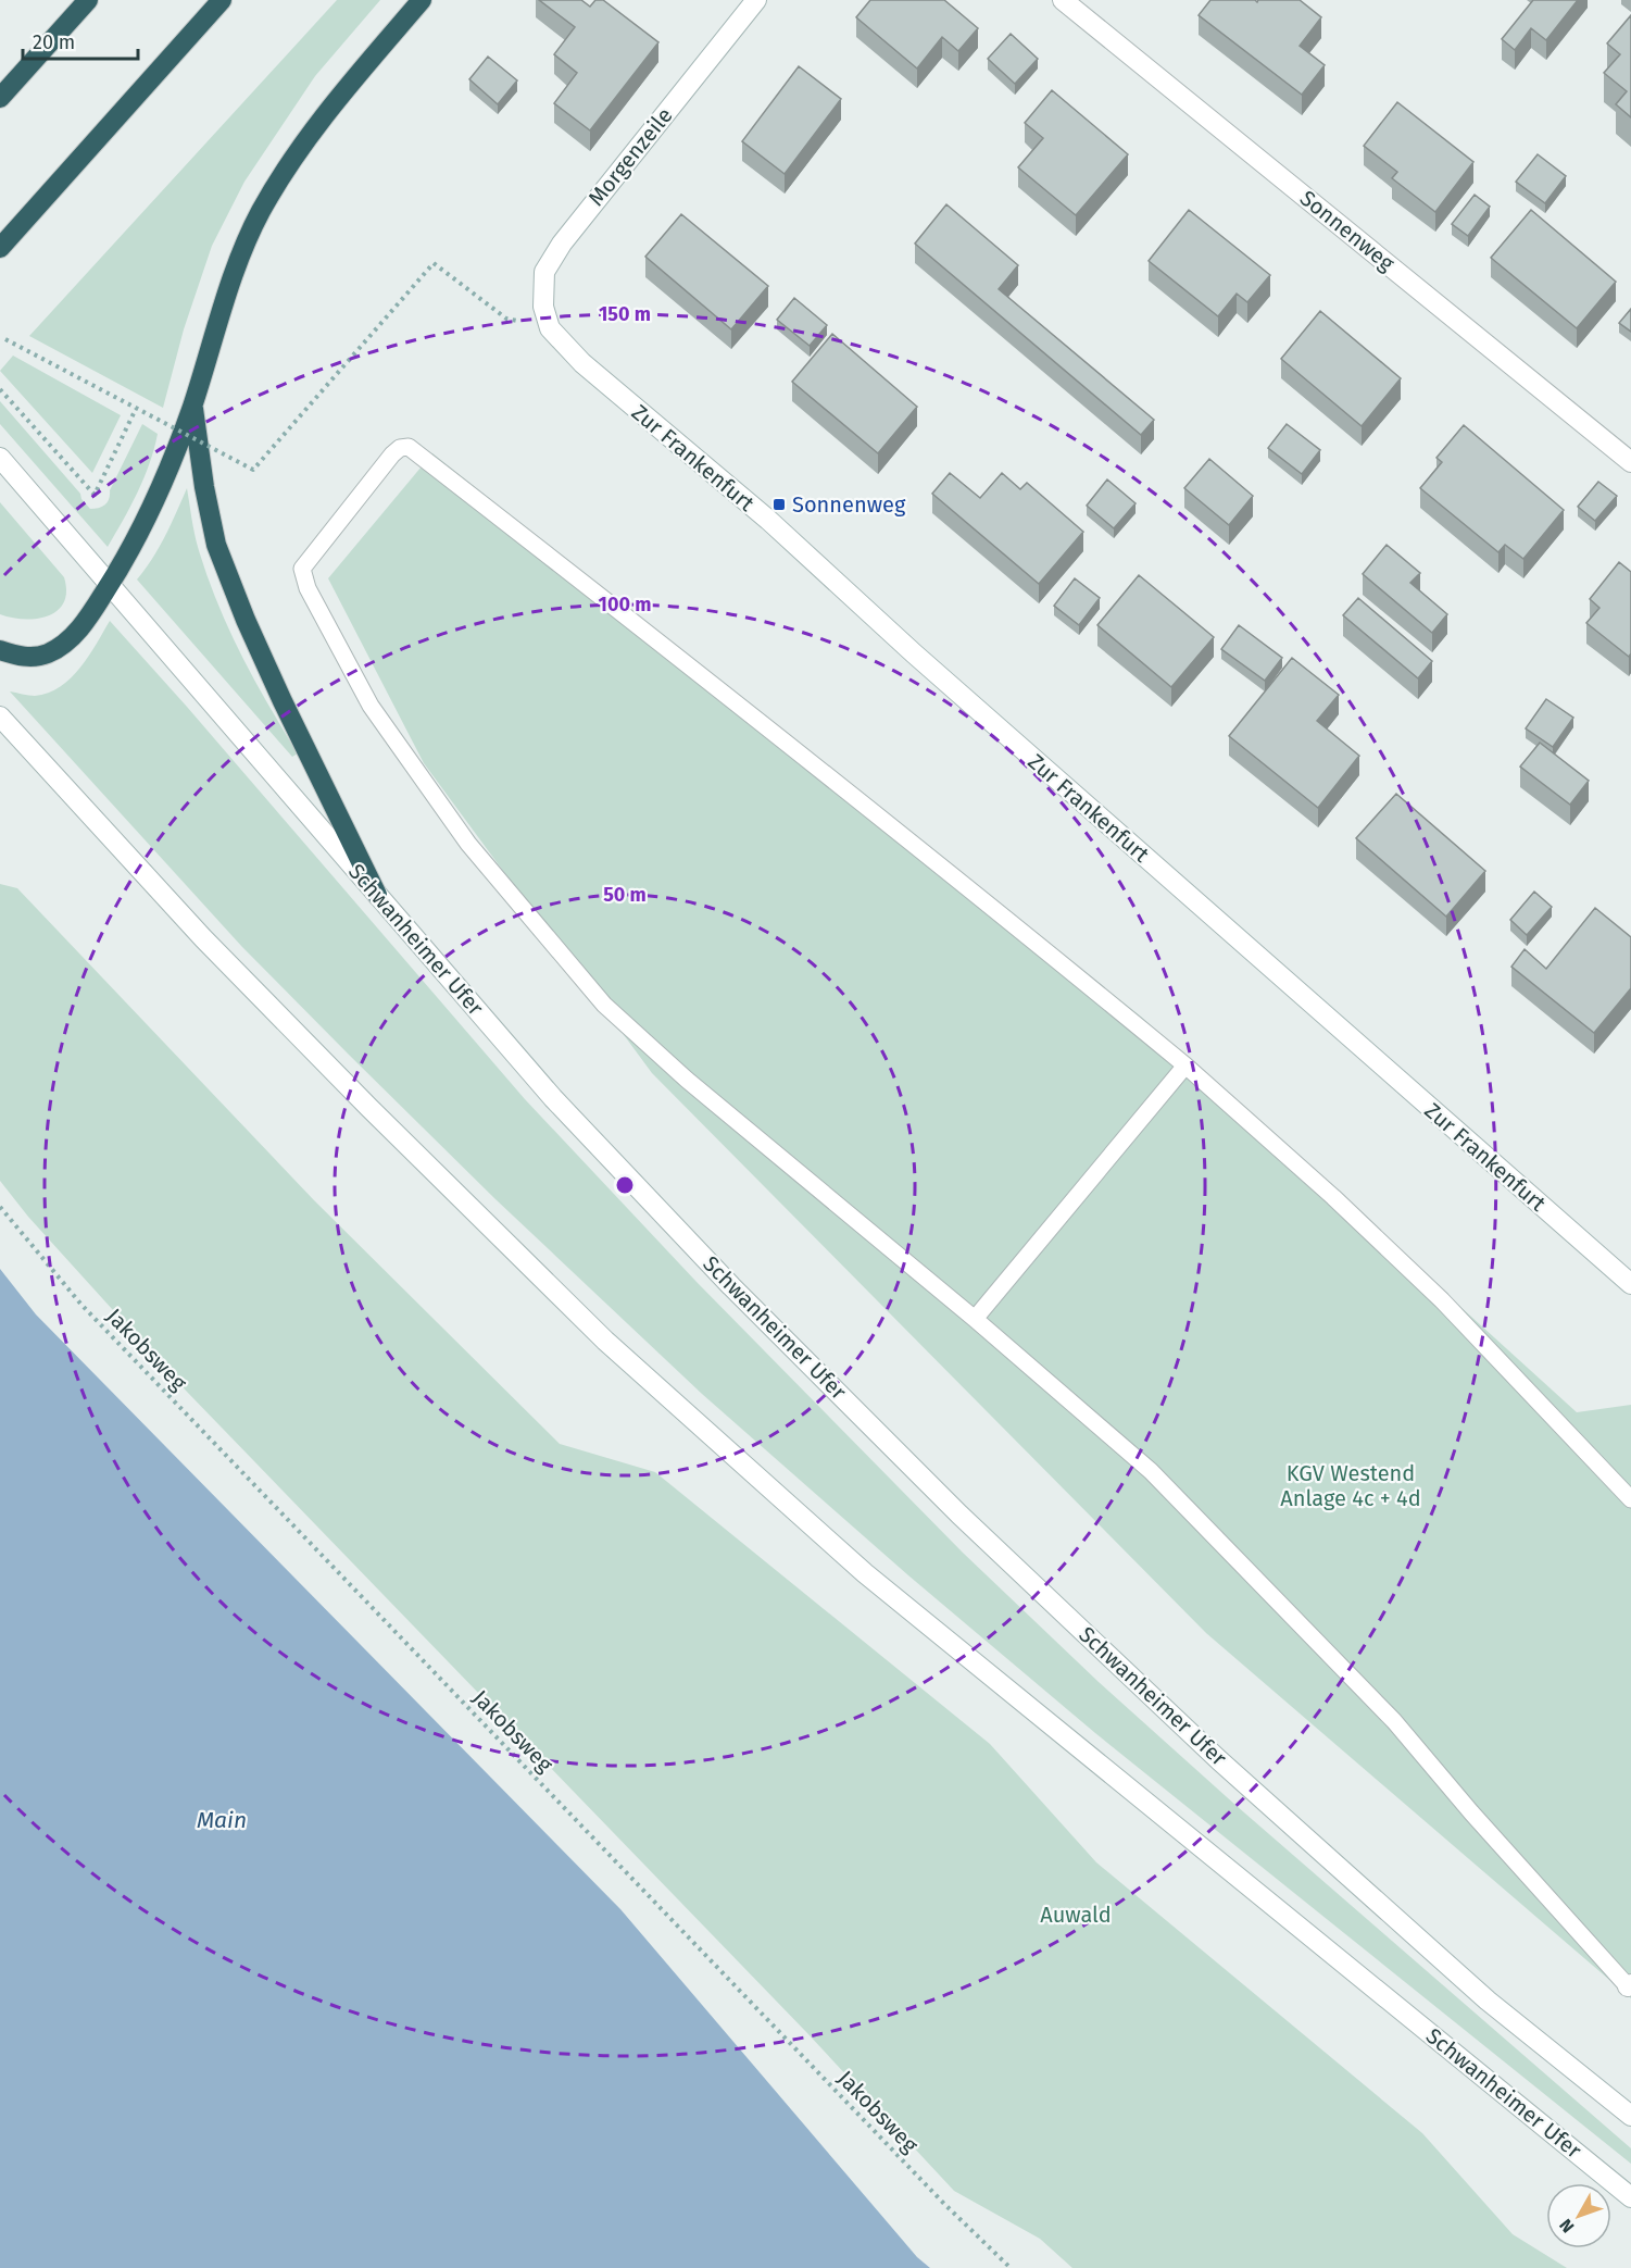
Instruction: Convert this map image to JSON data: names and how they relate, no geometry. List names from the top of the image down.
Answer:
{
  "streets": {
    "main road": [
      "Morgenzeile",
      "Sonnenweg",
      "Zur Frankenfurt",
      "Schwanheimer Ufer"
    ],
    "path": ["Jakobsweg"]
  },
  "crossings": [
    ["Morgenzeile", "Zur Frankenfurt"]
  ],
  "water": ["Main"],
  "parks": ["KGV Westend Anlage 4c + 4d", "Auwald"],
  "places": {
    "transit": ["Sonnenweg"]
  },
  "scale_bar": "20 m",
  "north": "bottom left",
  "rings": ["150 m", "100 m", "50 m"]
}
